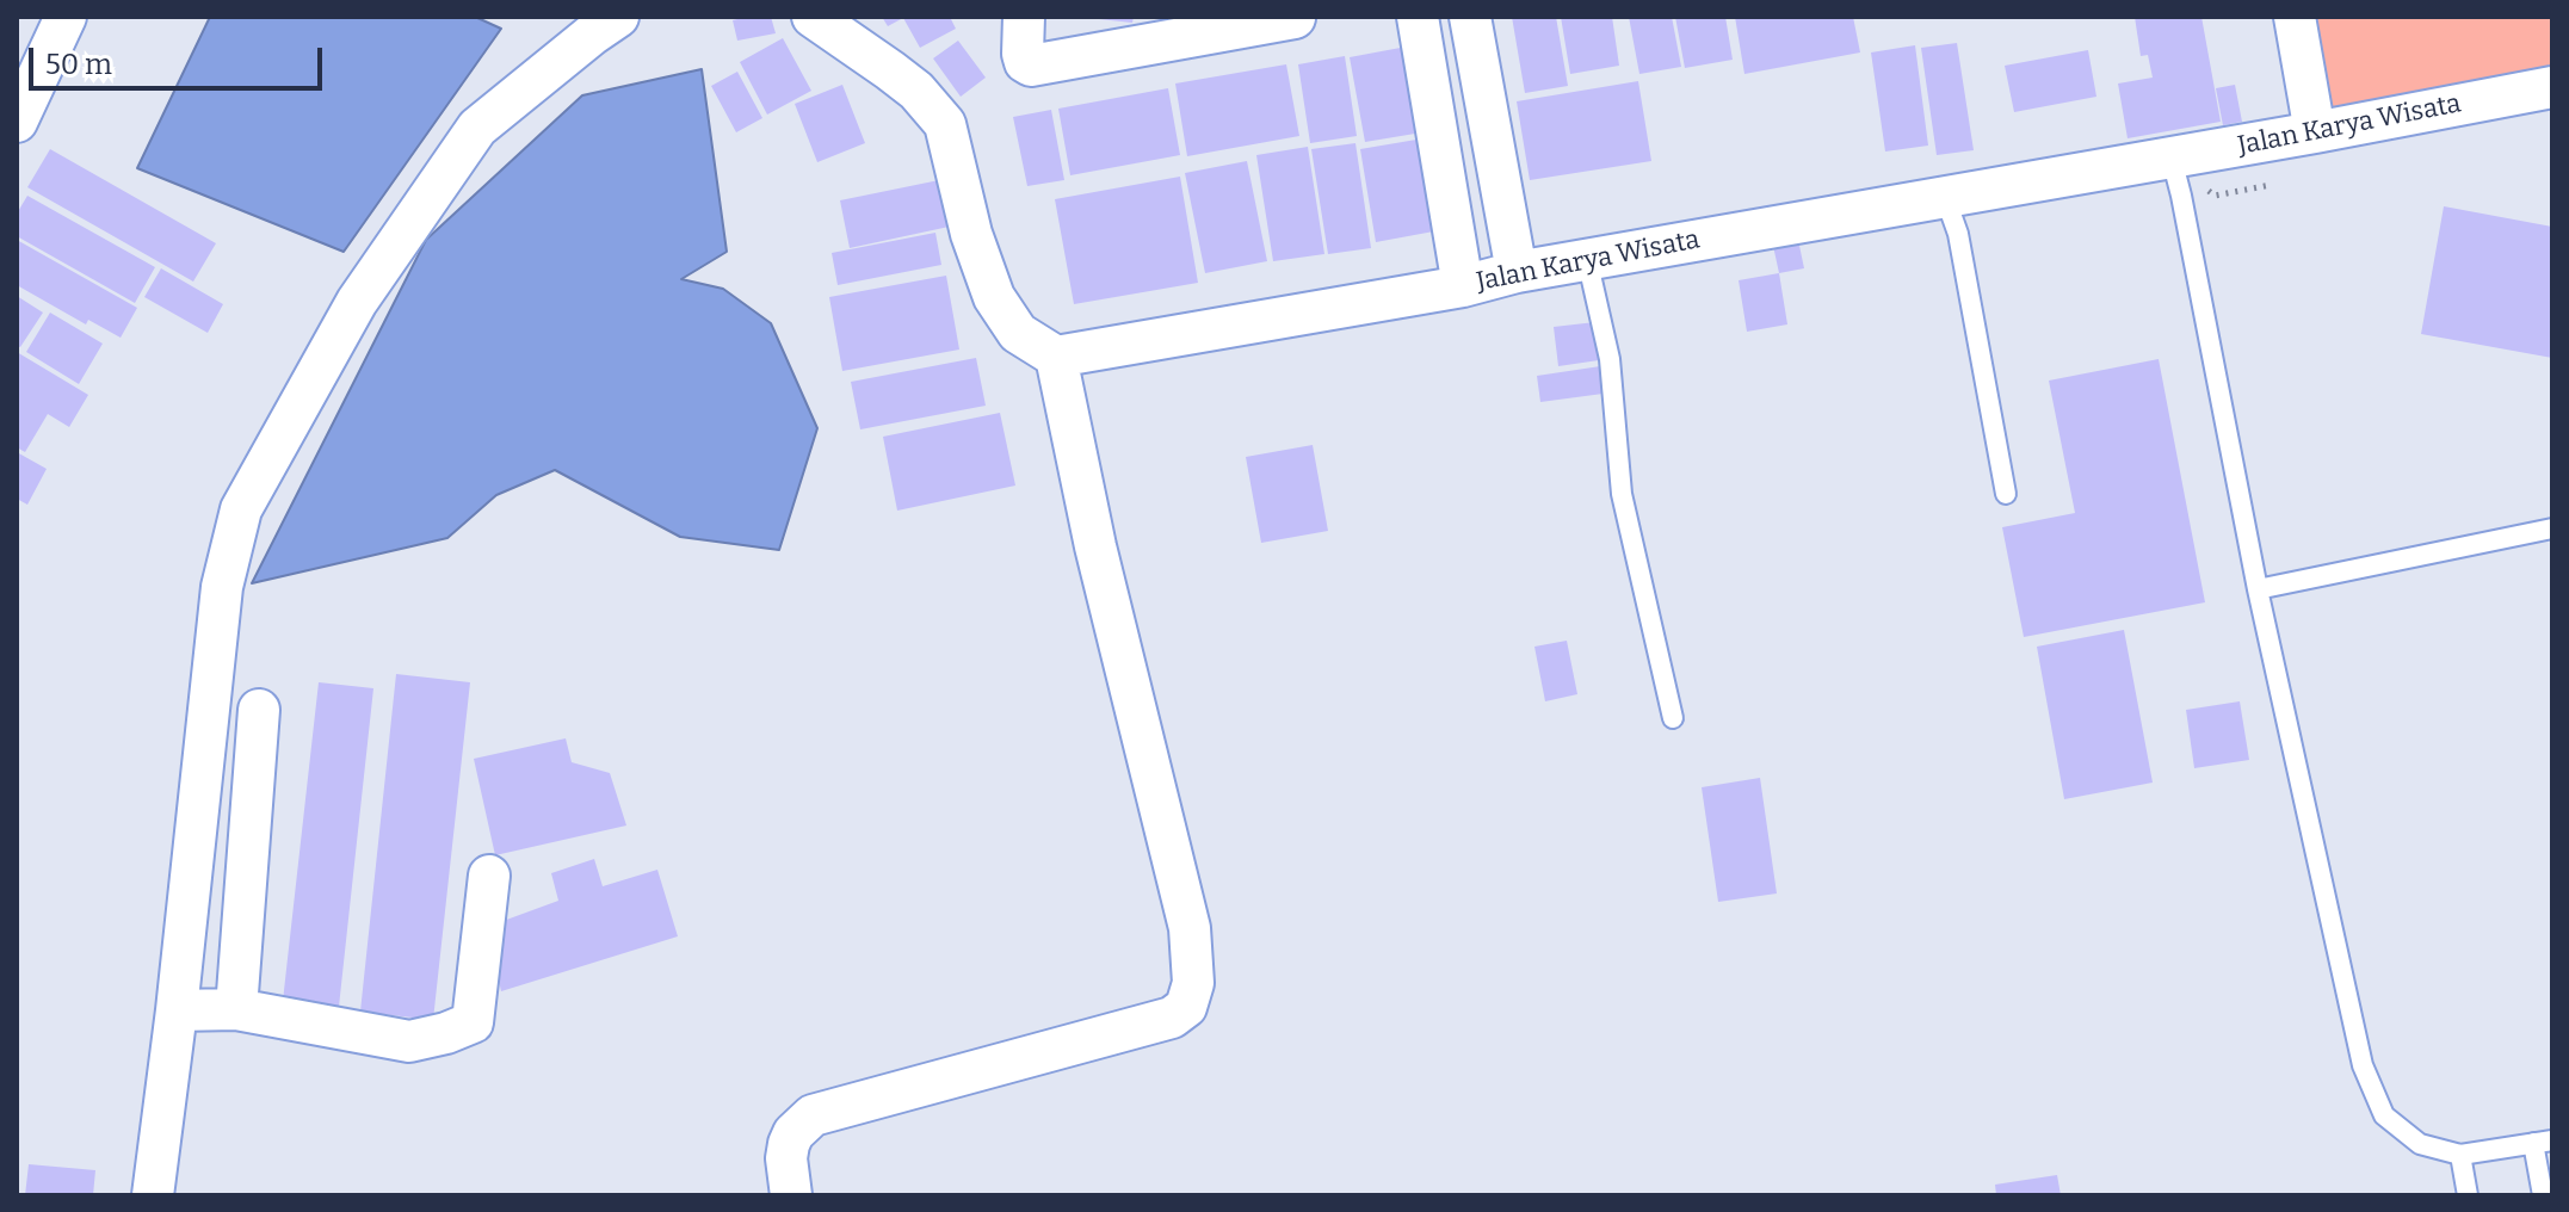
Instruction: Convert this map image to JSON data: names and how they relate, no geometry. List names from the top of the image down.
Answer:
{
  "streets": {
    "street": ["Jalan Karya Wisata"]
  },
  "scale_bar": "50 m"
}
